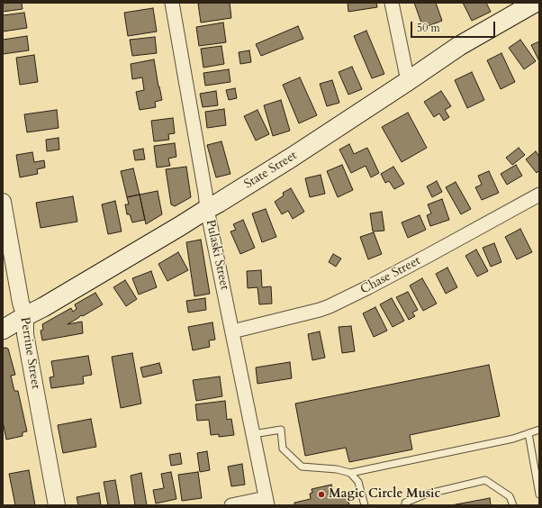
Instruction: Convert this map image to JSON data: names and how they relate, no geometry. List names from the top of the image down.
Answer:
{
  "streets": {
    "main road": ["State Street"],
    "street": ["Pulaski Street", "Chase Street", "Perrine Street"]
  },
  "crossings": [
    ["State Street", "Pulaski Street"],
    ["State Street", "Perrine Street"],
    ["Pulaski Street", "Chase Street"]
  ],
  "places": ["Magic Circle Music"],
  "scale_bar": "50 m"
}
